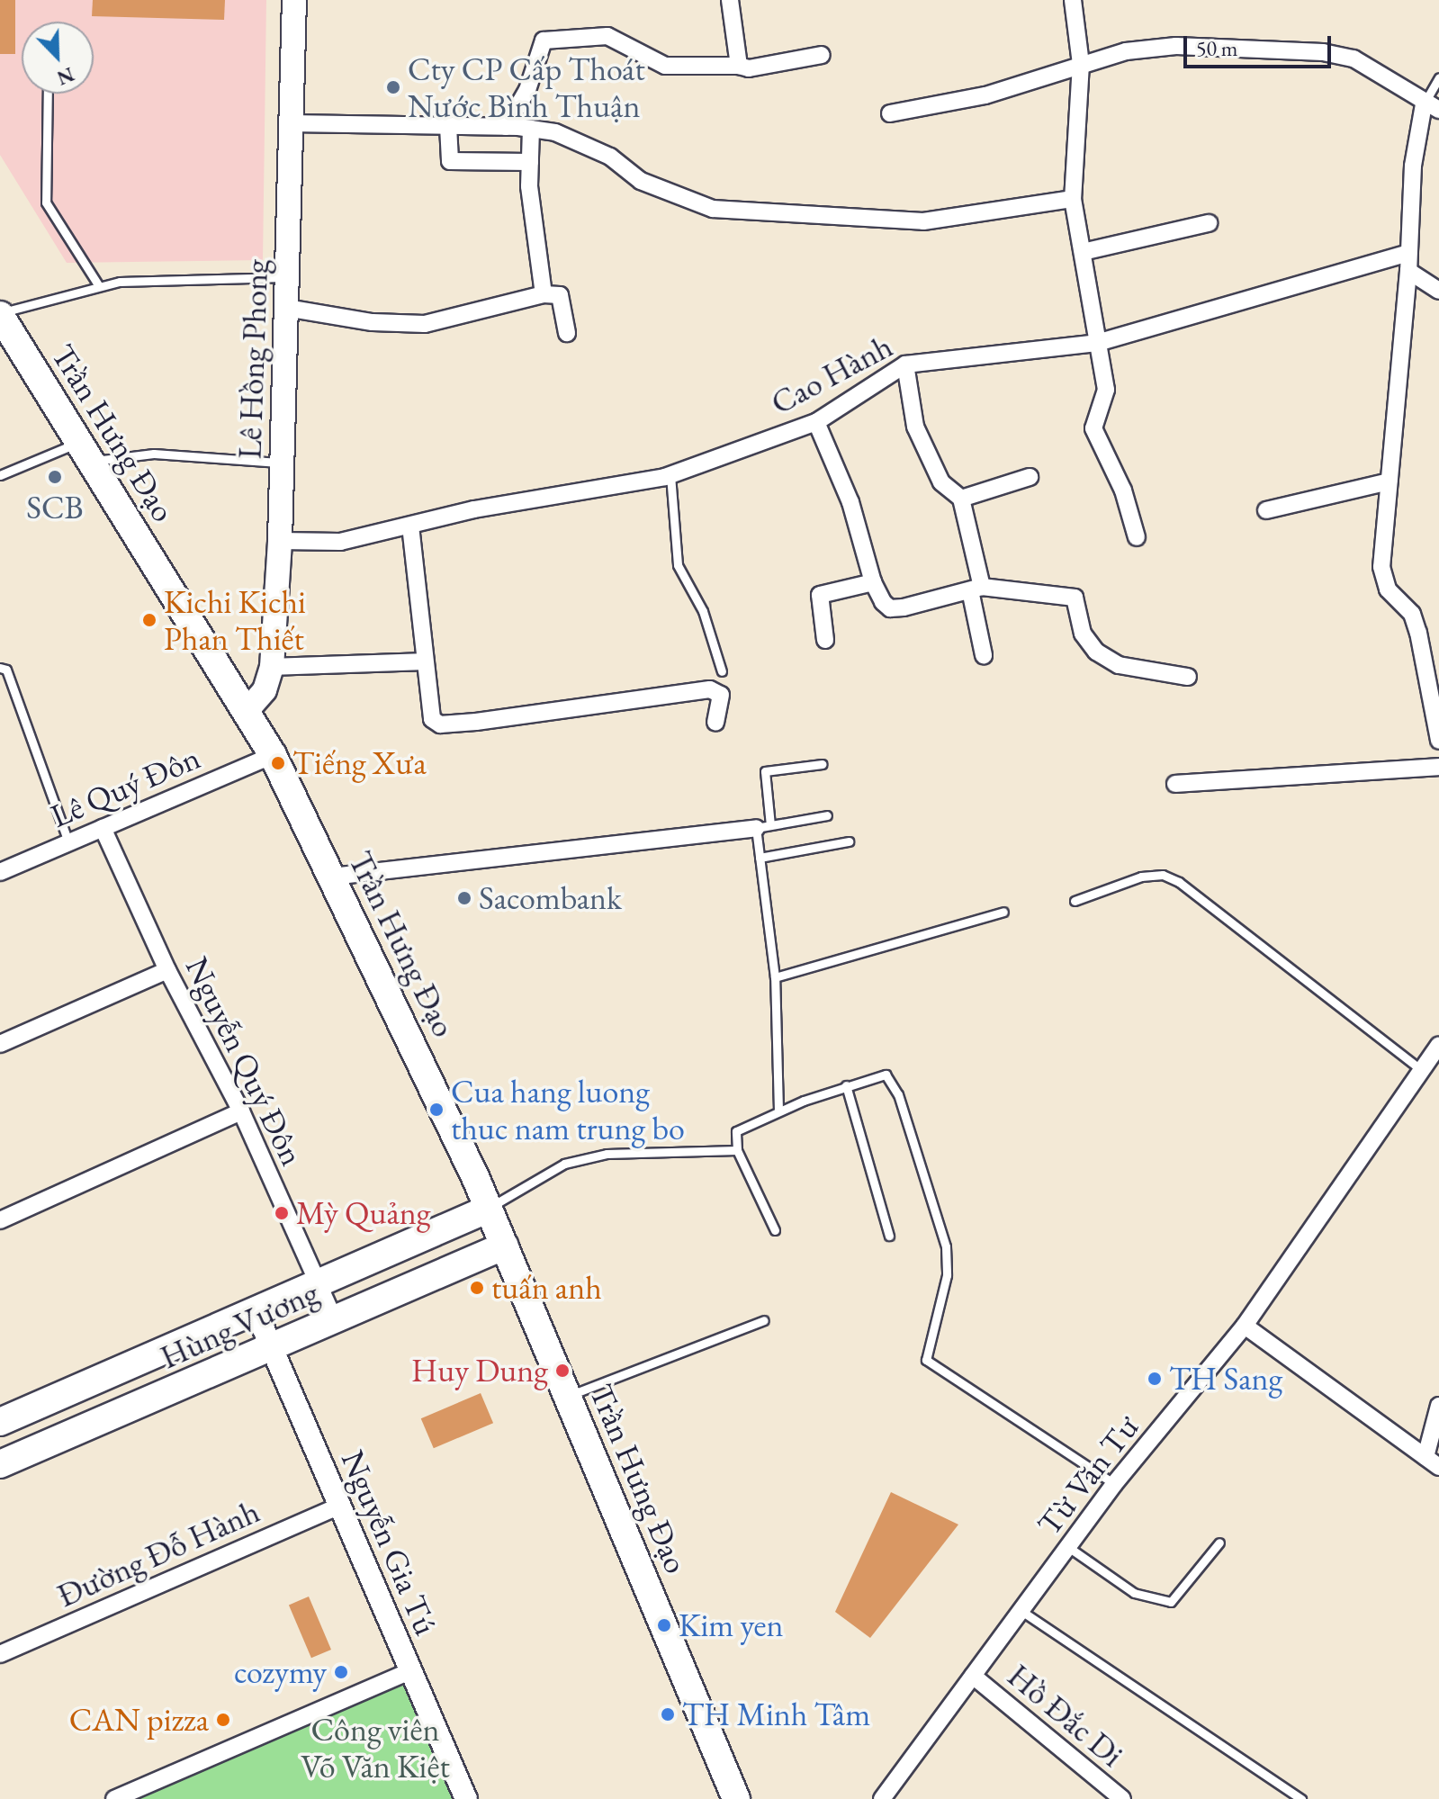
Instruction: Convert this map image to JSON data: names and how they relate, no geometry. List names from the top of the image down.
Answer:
{
  "streets": {
    "main road": ["Lê Hồng Phong", "Trần Hưng Đạo", "Hùng Vương"],
    "street": [
      "Cao Hành",
      "Lê Quý Đôn",
      "Nguyễn Quý Đôn",
      "Từ Văn Tư",
      "Nguyễn Gia Tú",
      "Đường Đỗ Hành",
      "Hồ Đắc Di"
    ]
  },
  "crossings": [
    ["Lê Hồng Phong", "Cao Hành"],
    ["Lê Hồng Phong", "Trần Hưng Đạo"],
    ["Trần Hưng Đạo", "Lê Quý Đôn"],
    ["Trần Hưng Đạo", "Hùng Vương"],
    ["Lê Quý Đôn", "Nguyễn Quý Đôn"],
    ["Nguyễn Quý Đôn", "Hùng Vương"],
    ["Hùng Vương", "Nguyễn Gia Tú"],
    ["Từ Văn Tư", "Hồ Đắc Di"],
    ["Nguyễn Gia Tú", "Đường Đỗ Hành"]
  ],
  "parks": ["Công viên Võ Văn Kiệt"],
  "places": [
    "Cty CP Cấp Thoát Nước Bình Thuận",
    "SCB",
    "Kichi Kichi Phan Thiết",
    "Tiếng Xưa",
    "Sacombank",
    "Cua hang luong thuc nam trung bo",
    "Mỳ Quảng",
    "tuấn anh",
    "Huy Dung",
    "TH Sang",
    "Kim yen",
    "cozymy",
    "TH Minh Tâm",
    "CAN pizza"
  ],
  "scale_bar": "50 m",
  "north": "bottom right"
}
